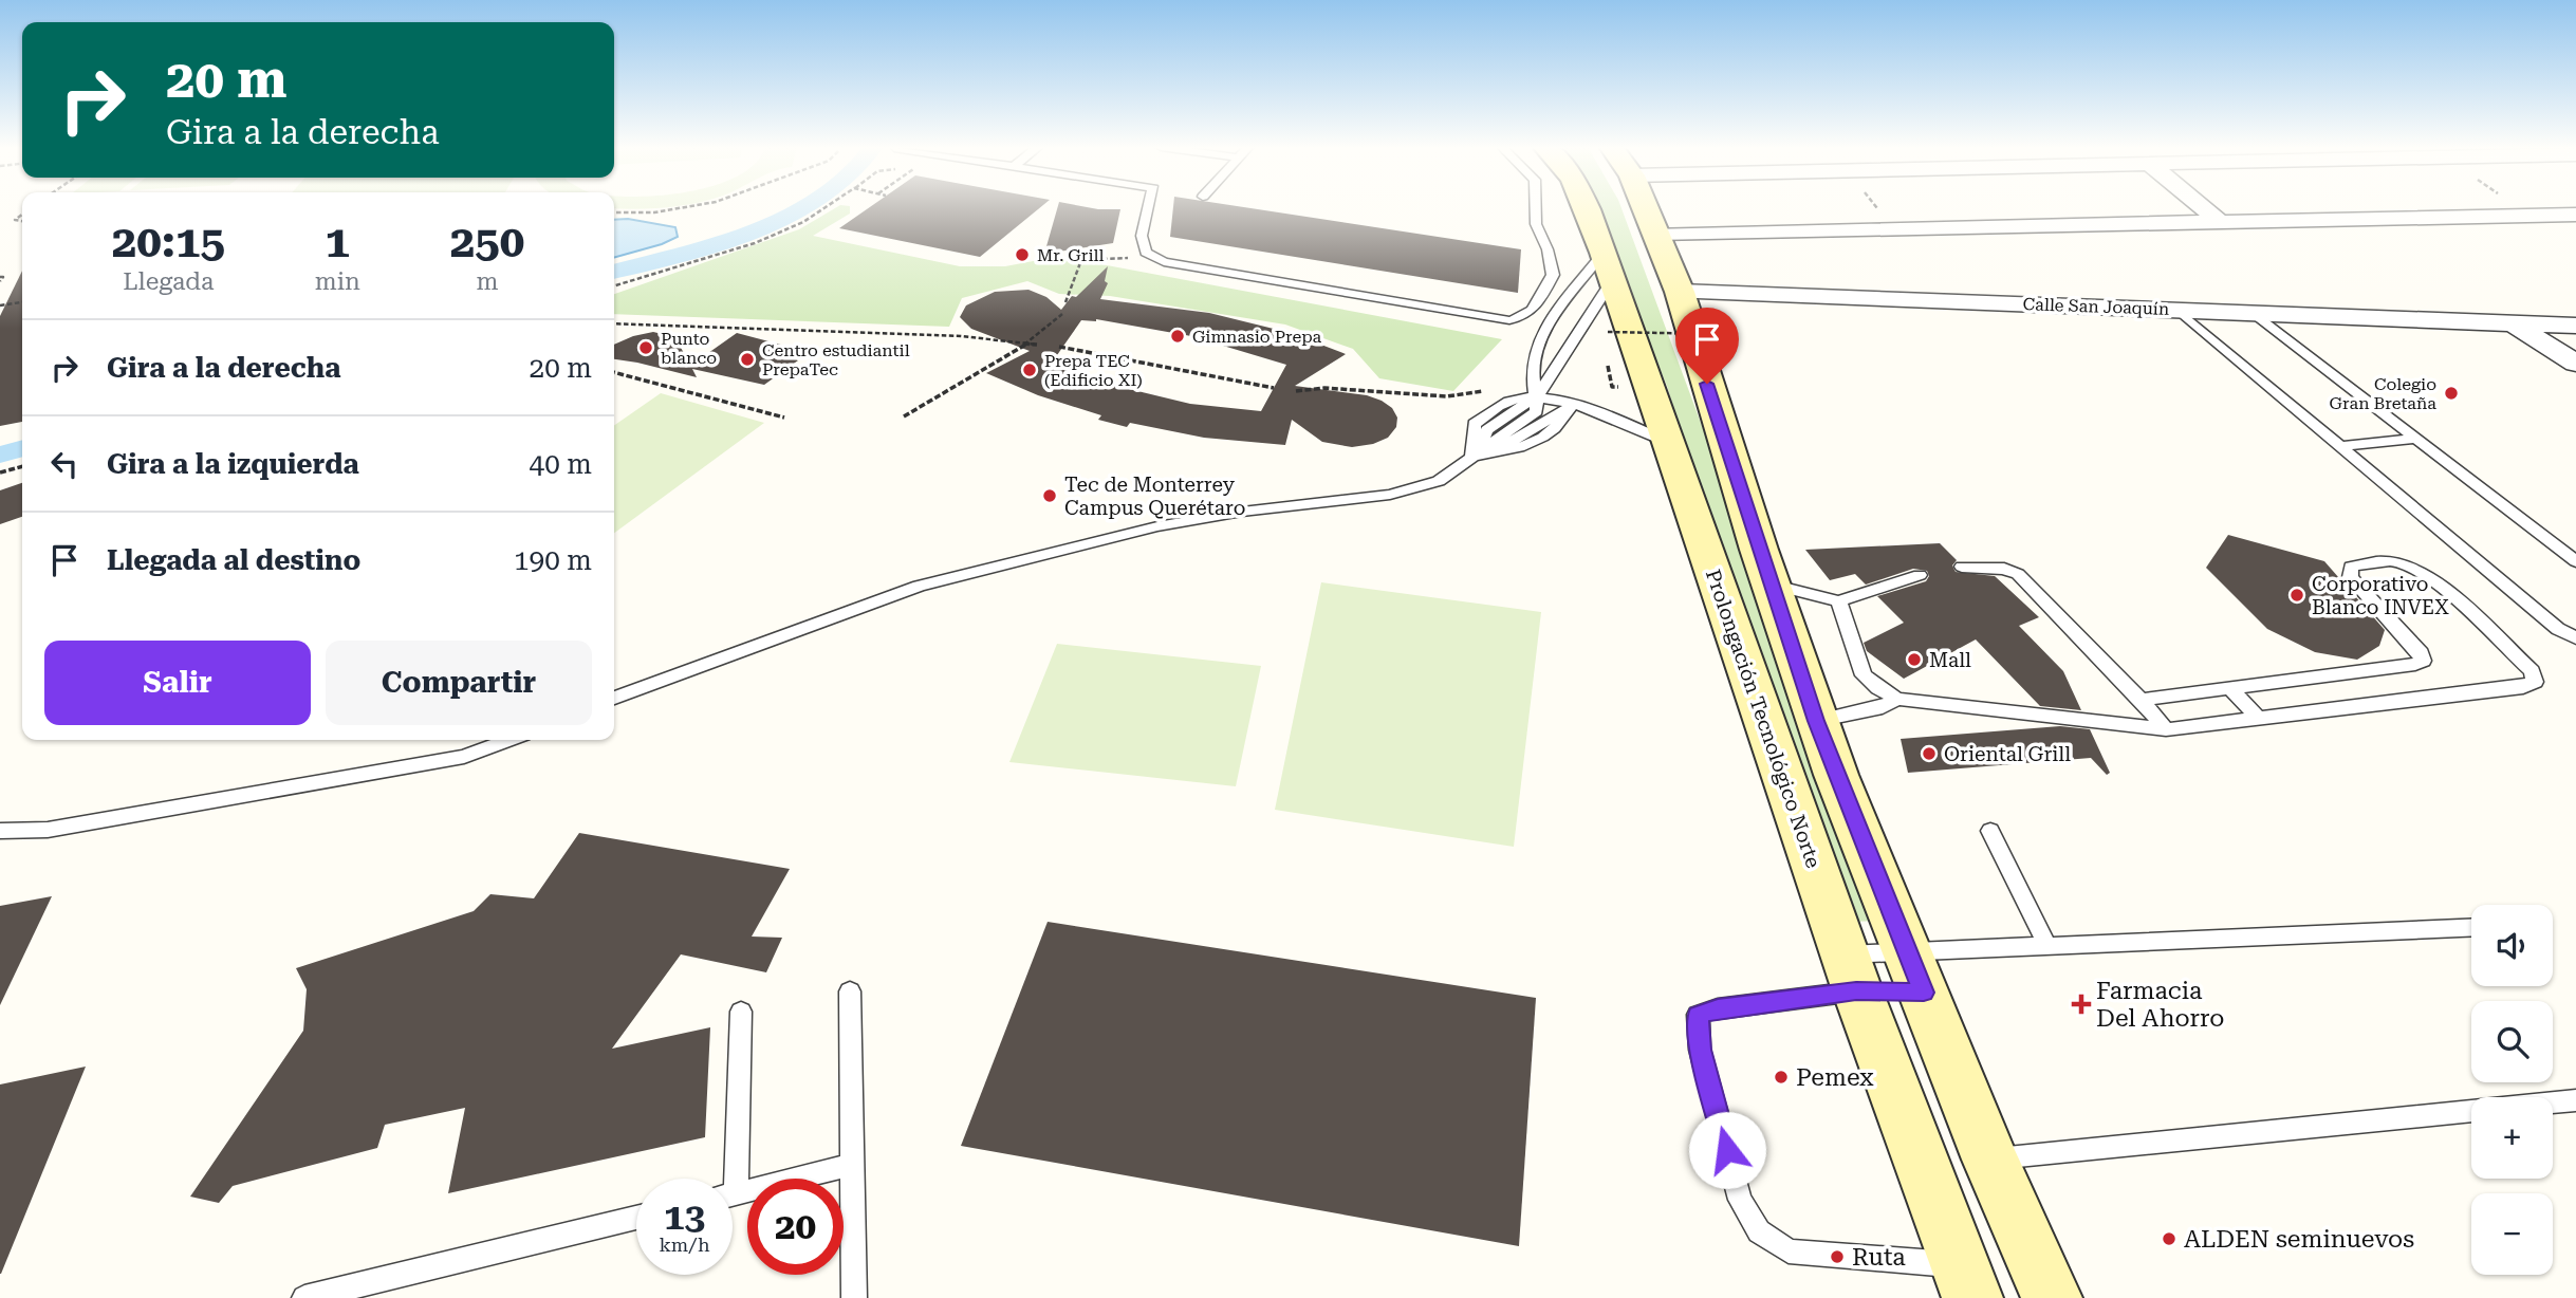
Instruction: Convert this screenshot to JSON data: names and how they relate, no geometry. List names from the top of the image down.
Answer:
{
  "streets": {
    "main road": ["Prolongación Tecnológico Norte"],
    "street": ["Calle San Joaquín"]
  },
  "places": {
    "other": [
      "Mr. Grill",
      "Gimnasio Prepa",
      "Punto blanco",
      "Centro estudiantil PrepaTec",
      "Prepa TEC (Edificio XI)",
      "Colegio Gran Bretaña",
      "Tec de Monterrey Campus Querétaro",
      "Corporativo Blanco INVEX",
      "Mall",
      "Oriental Grill",
      "Pemex",
      "ALDEN seminuevos",
      "Ruta"
    ],
    "health": ["Farmacia Del Ahorro"]
  },
  "page": {
    "turn": ["20 m", "Gira a la derecha"],
    "eta": [
      "20:15",
      "Llegada",
      "1",
      "min",
      "250",
      "m"
    ],
    "list": [
      {
        "name": "Gira a la derecha",
        "value": "20 m"
      },
      {
        "name": "Gira a la izquierda",
        "value": "40 m"
      },
      {
        "name": "Llegada al destino",
        "value": "190 m"
      }
    ],
    "buttons": ["Salir", "Compartir"],
    "map_buttons": ["+", "−"],
    "speed": "13 km/h",
    "limit": "20"
  }
}
